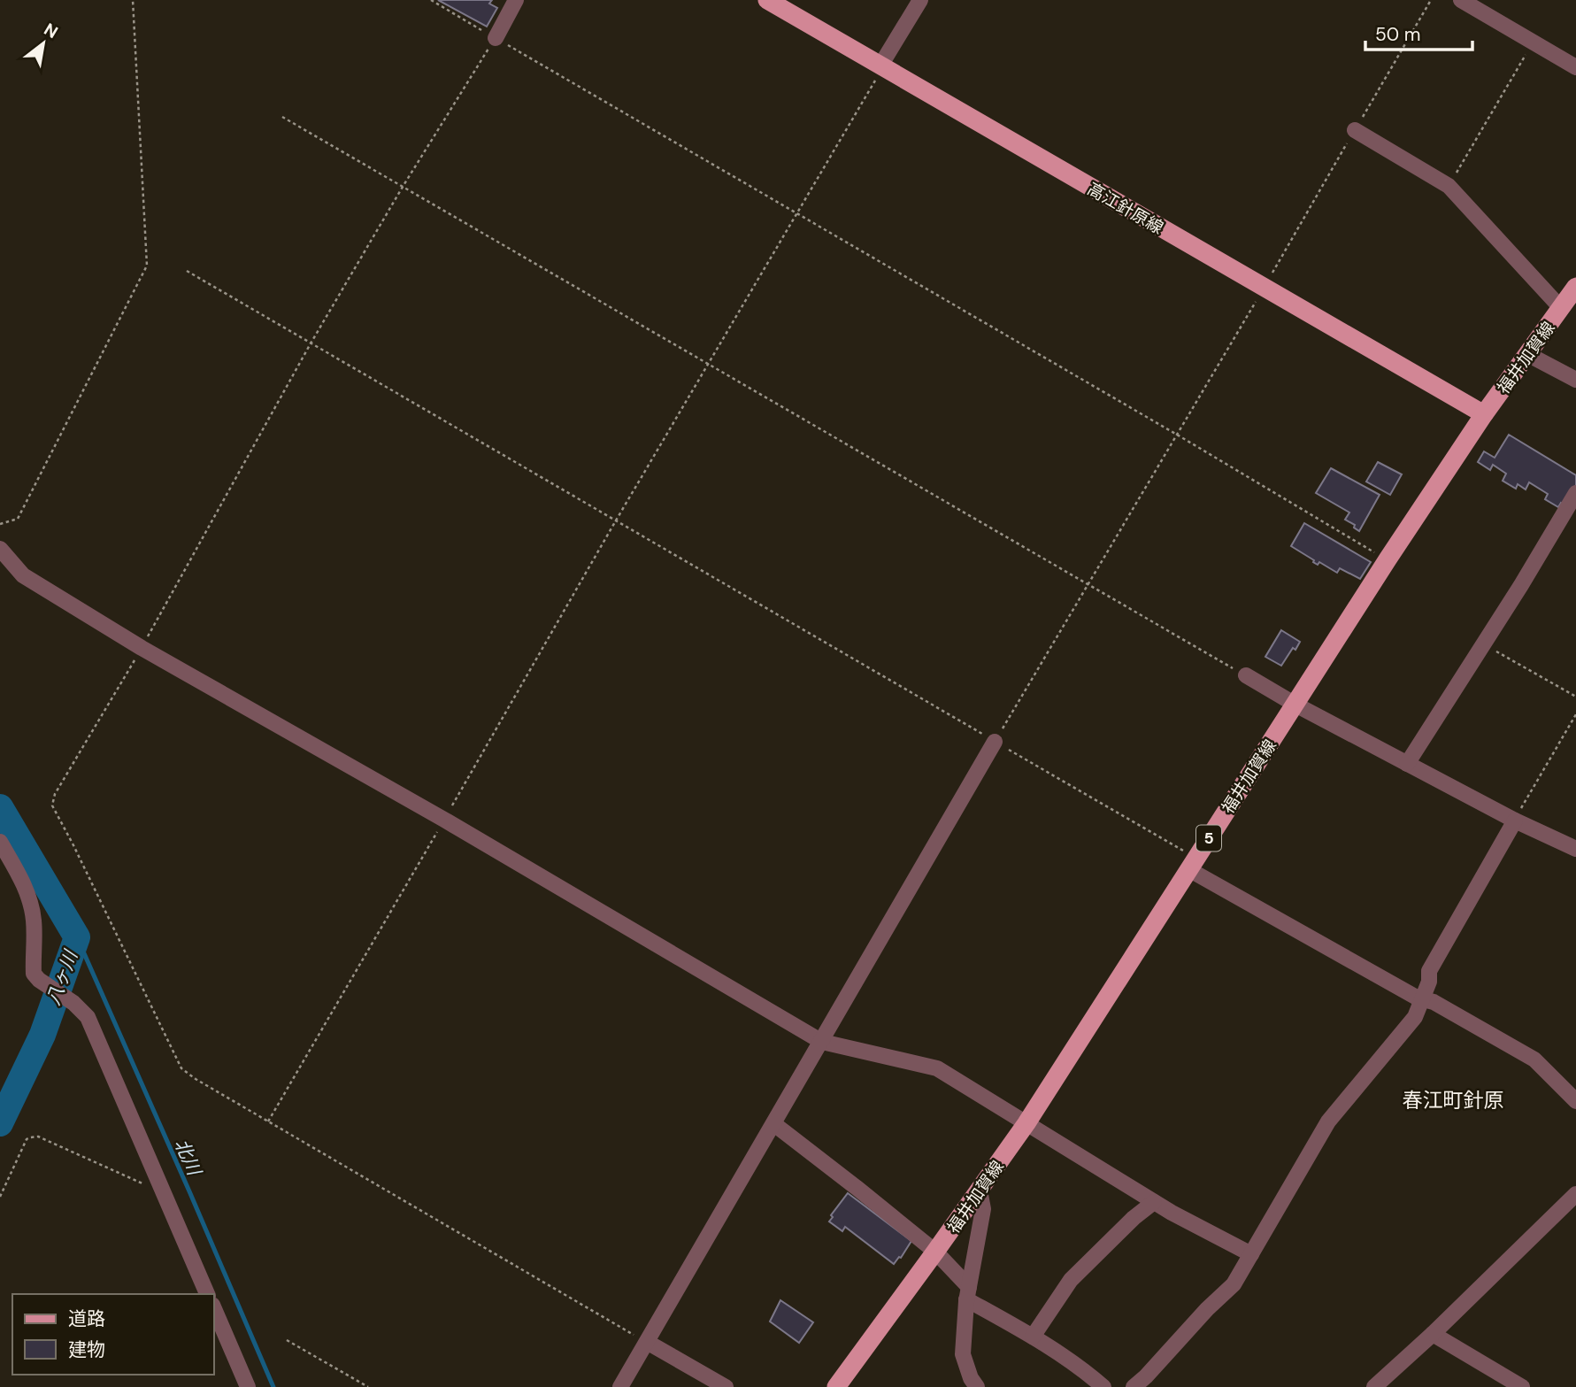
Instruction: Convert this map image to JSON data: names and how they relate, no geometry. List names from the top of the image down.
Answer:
{
  "streets": {
    "main road": ["高江針原線", "福井加賀線", "5"]
  },
  "crossings": [
    ["高江針原線", "福井加賀線"]
  ],
  "districts": ["春江町針原"],
  "water": ["八ヶ川", "北川"],
  "legend": ["道路", "建物"],
  "scale_bar": "50 m",
  "north": "top right"
}
